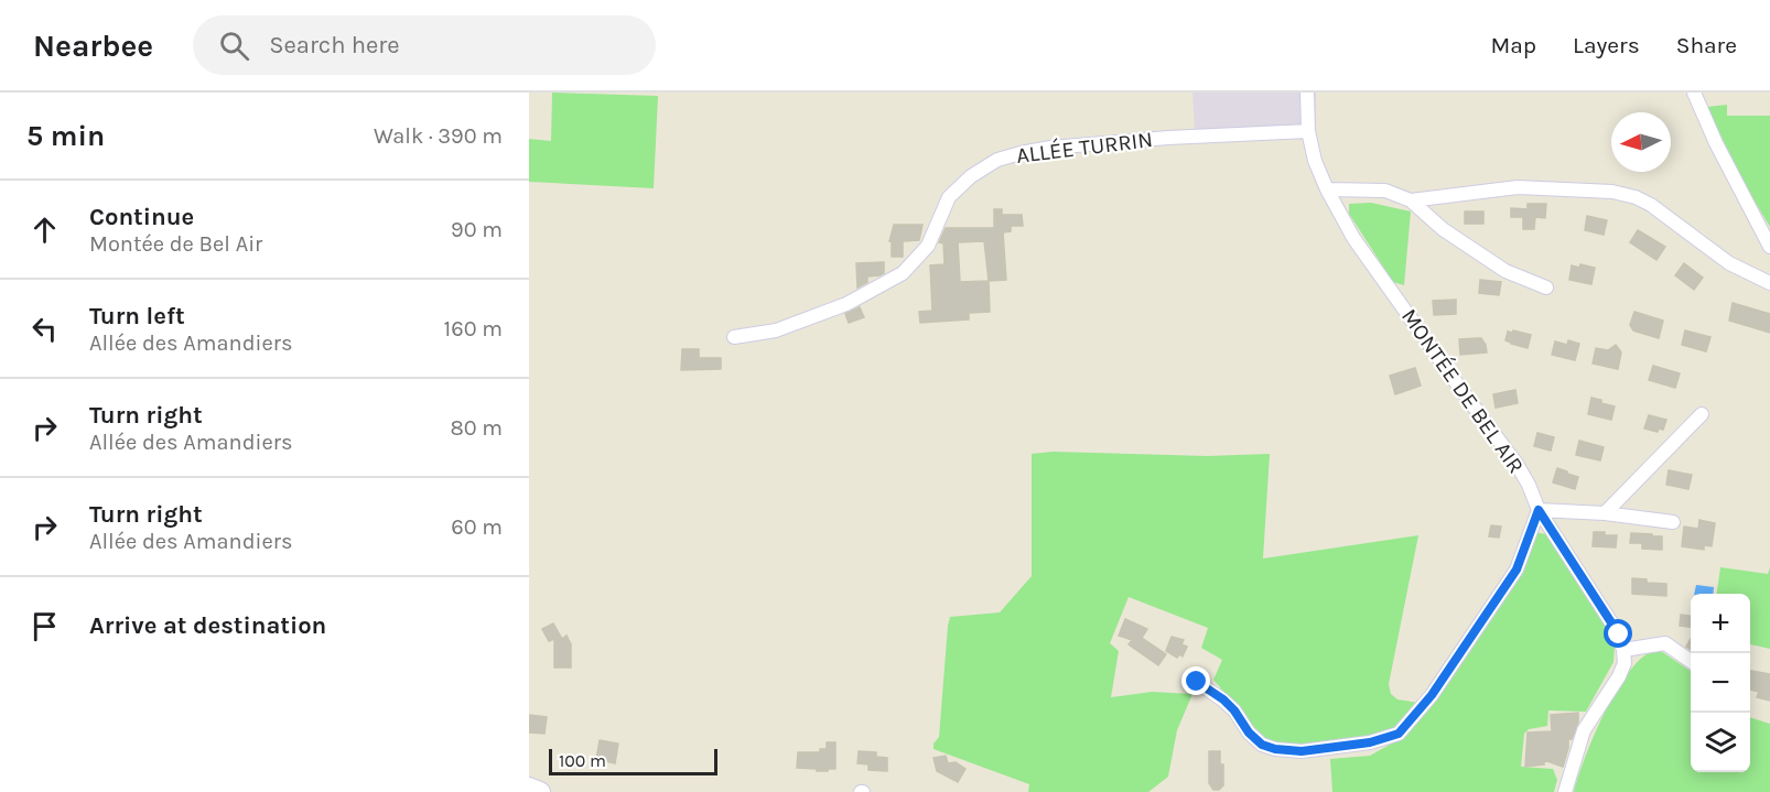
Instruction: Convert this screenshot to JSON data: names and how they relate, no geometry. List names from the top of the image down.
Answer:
{
  "streets": {
    "street": ["ALLÉE TURRIN", "MONTÉE DE BEL AIR"]
  },
  "crossings": [
    ["ALLÉE TURRIN", "MONTÉE DE BEL AIR"]
  ],
  "scale_bar": "100 m",
  "north": "left",
  "page": {
    "header": "Nearbee",
    "search": "Search here",
    "nav": ["Map", "Layers", "Share"],
    "heading": ["5 min", "Walk · 390 m"],
    "list": [
      ["Continue", "Montée de Bel Air", "90 m"],
      ["Turn left", "Allée des Amandiers", "160 m"],
      ["Turn right", "Allée des Amandiers", "80 m"],
      ["Turn right", "Allée des Amandiers", "60 m"],
      "Arrive at destination"
    ],
    "map_buttons": ["+", "−"],
    "scale": "100 m"
  }
}
